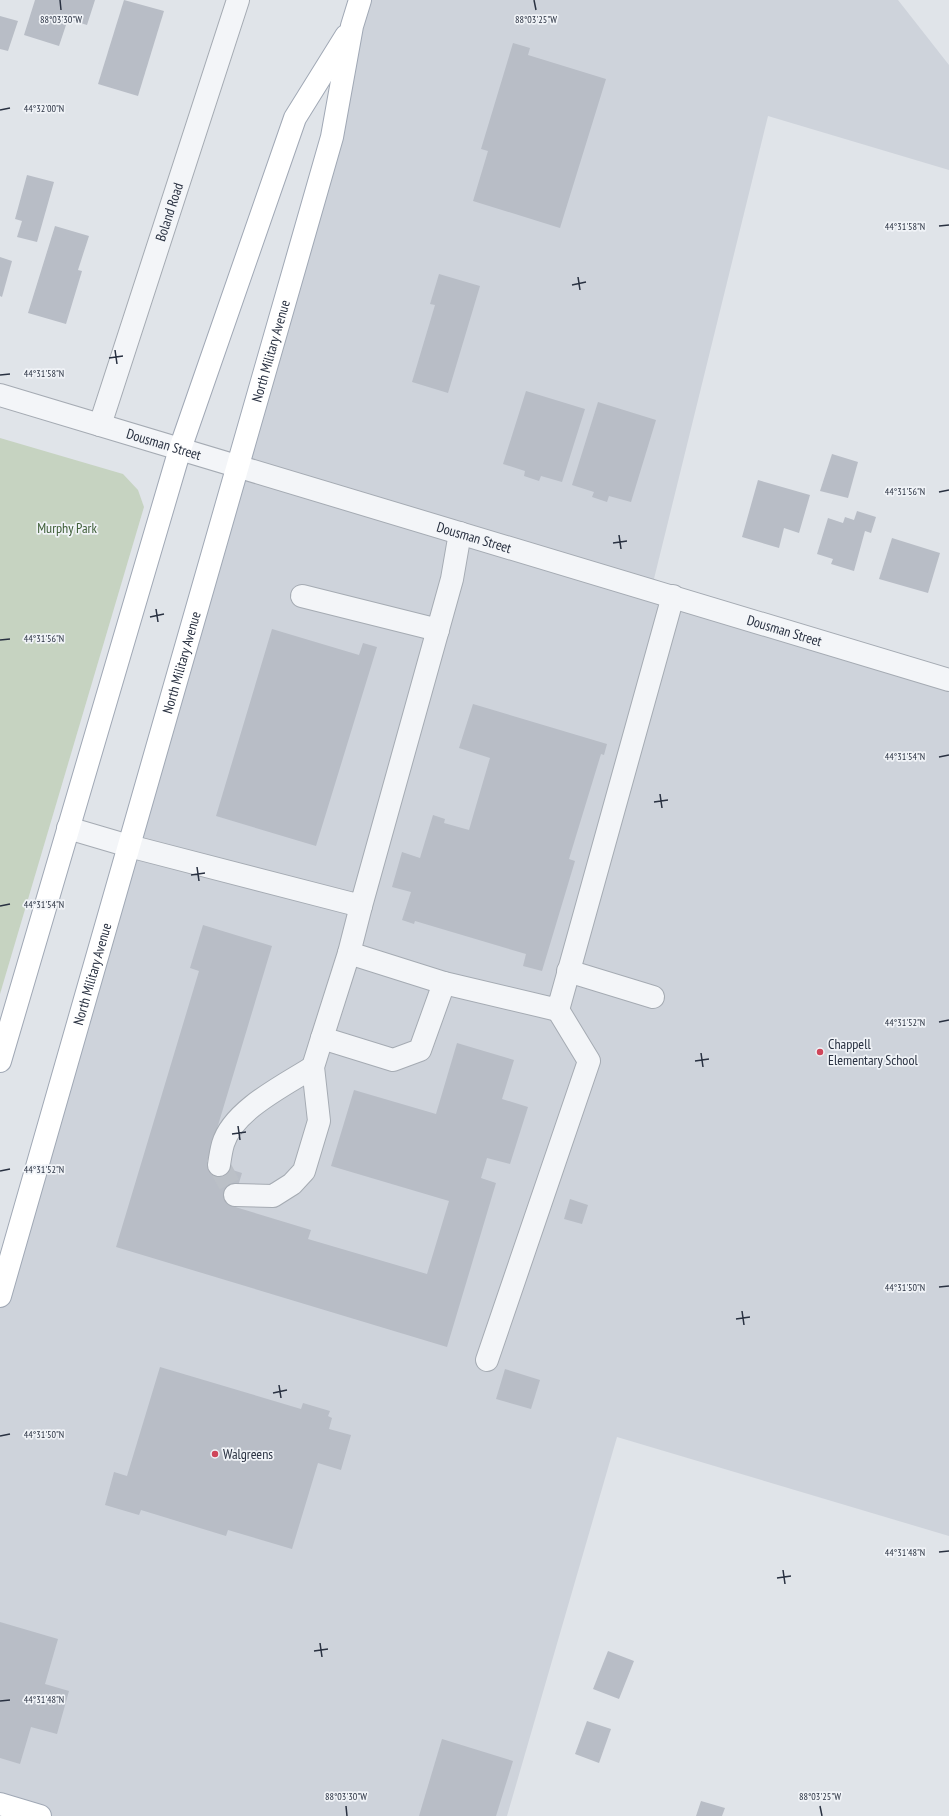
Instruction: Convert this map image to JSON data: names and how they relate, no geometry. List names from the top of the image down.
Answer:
{
  "streets": {
    "main road": ["North Military Avenue"],
    "street": ["Boland Road", "Dousman Street"]
  },
  "crossings": [
    ["Boland Road", "Dousman Street"],
    ["North Military Avenue", "Dousman Street"]
  ],
  "parks": ["Murphy Park"],
  "places": ["Chappell Elementary School", "Walgreens"],
  "coordinates": [
    "88°03'30\"W",
    "88°03'25\"W",
    "44°32'00\"N",
    "44°31'58\"N",
    "44°31'56\"N",
    "44°31'54\"N",
    "44°31'52\"N",
    "44°31'50\"N",
    "44°31'48\"N"
  ]
}
